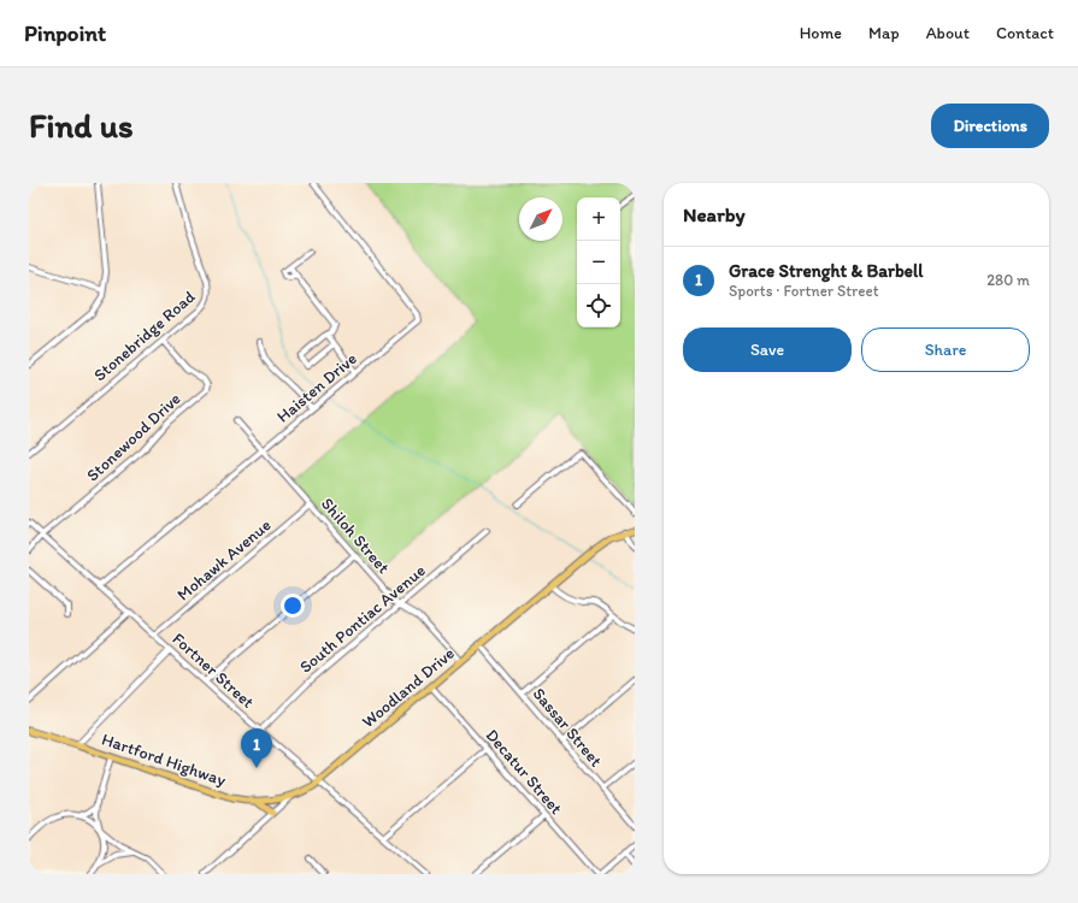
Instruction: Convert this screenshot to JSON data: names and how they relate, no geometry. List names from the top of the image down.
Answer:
{
  "streets": {
    "main road": ["Woodland Drive", "Hartford Highway"],
    "street": [
      "Stonebridge Road",
      "Haisten Drive",
      "Stonewood Drive",
      "Shiloh Street",
      "Mohawk Avenue",
      "South Pontiac Avenue",
      "Fortner Street",
      "Sassar Street",
      "Decatur Street"
    ]
  },
  "crossings": [
    ["Stonebridge Road", "Stonewood Drive"],
    ["Haisten Drive", "Shiloh Street"],
    ["Haisten Drive", "Fortner Street"],
    ["Stonewood Drive", "Fortner Street"],
    ["Shiloh Street", "Mohawk Avenue"],
    ["Shiloh Street", "South Pontiac Avenue"],
    ["Shiloh Street", "Woodland Drive"],
    ["Mohawk Avenue", "Fortner Street"],
    ["South Pontiac Avenue", "Fortner Street"],
    ["Fortner Street", "Woodland Drive"],
    ["Woodland Drive", "Sassar Street"],
    ["Woodland Drive", "Hartford Highway"],
    ["Woodland Drive", "Decatur Street"]
  ],
  "north": "top right",
  "page": {
    "header": "Pinpoint",
    "nav": [
      "Home",
      "Map",
      "About",
      "Contact"
    ],
    "buttons": [
      "Directions",
      ["Save", "Share"]
    ],
    "title": "Find us",
    "heading": "Nearby",
    "map_buttons": ["+", "−"],
    "list": [
      {
        "mark": "1",
        "name": "Grace Strenght & Barbell",
        "note": "Sports · Fortner Street",
        "value": "280 m"
      }
    ],
    "pins": "1"
  }
}
